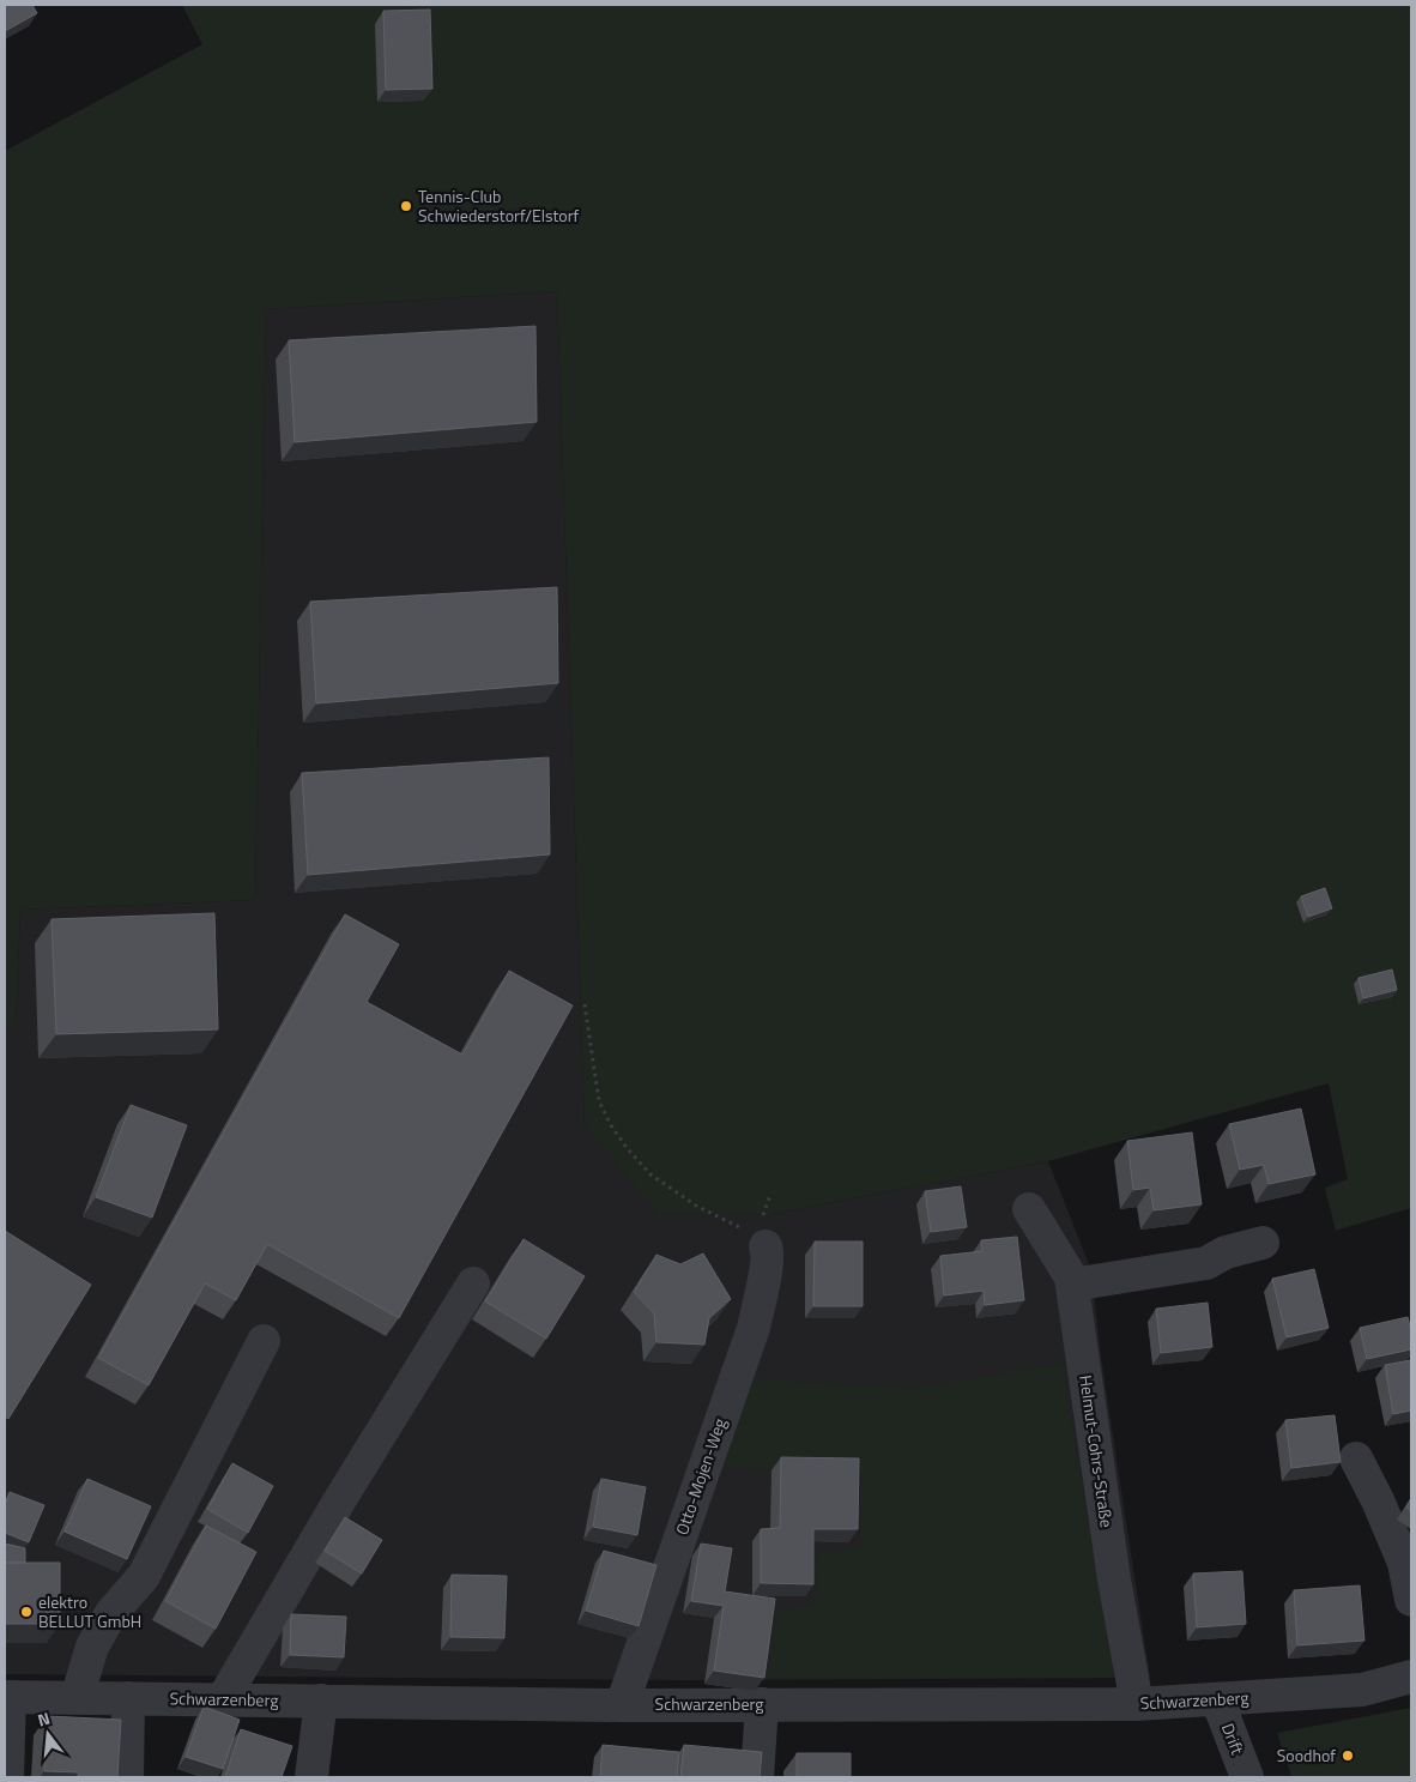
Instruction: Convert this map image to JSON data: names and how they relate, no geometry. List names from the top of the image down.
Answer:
{
  "streets": {
    "street": [
      "Helmut-Cohrs-Straße",
      "Otto-Mojen-Weg",
      "Schwarzenberg",
      "Drift"
    ]
  },
  "crossings": [
    ["Helmut-Cohrs-Straße", "Schwarzenberg"],
    ["Otto-Mojen-Weg", "Schwarzenberg"],
    ["Schwarzenberg", "Drift"]
  ],
  "places": ["Tennis-Club Schwiederstorf/Elstorf", "elektro BELLUT GmbH", "Soodhof"],
  "north": "top"
}
